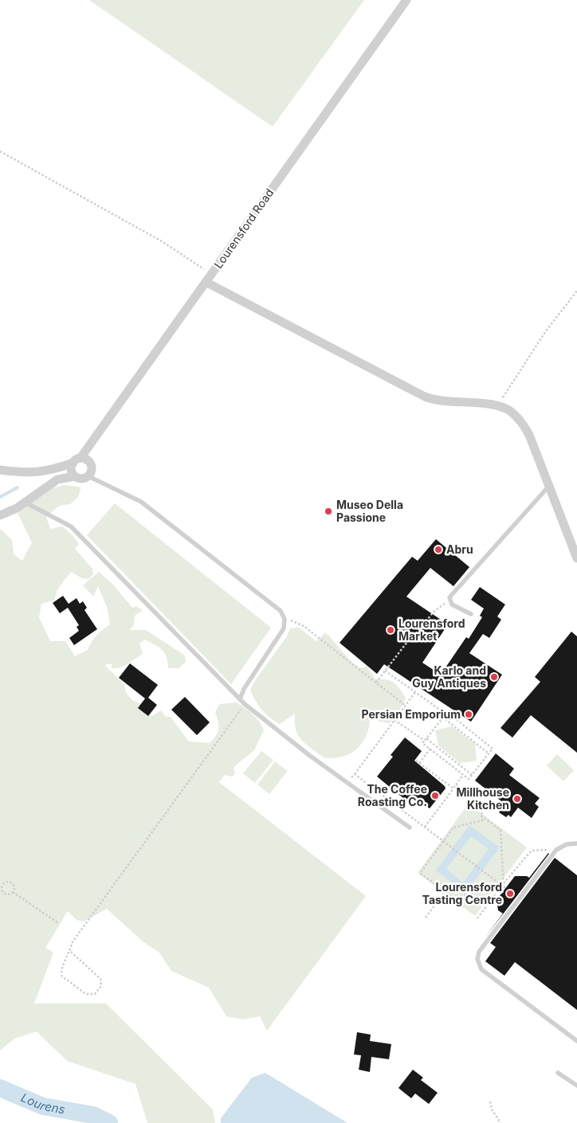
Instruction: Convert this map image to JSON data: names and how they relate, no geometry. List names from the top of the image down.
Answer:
{
  "streets": {
    "street": ["Lourensford Road"]
  },
  "water": ["Lourens"],
  "places": [
    "Museo Della Passione",
    "Abru",
    "Lourensford Market",
    "Karlo and Guy Antiques",
    "Persian Emporium",
    "The Coffee Roasting Co.",
    "Millhouse Kitchen",
    "Lourensford Tasting Centre"
  ]
}
